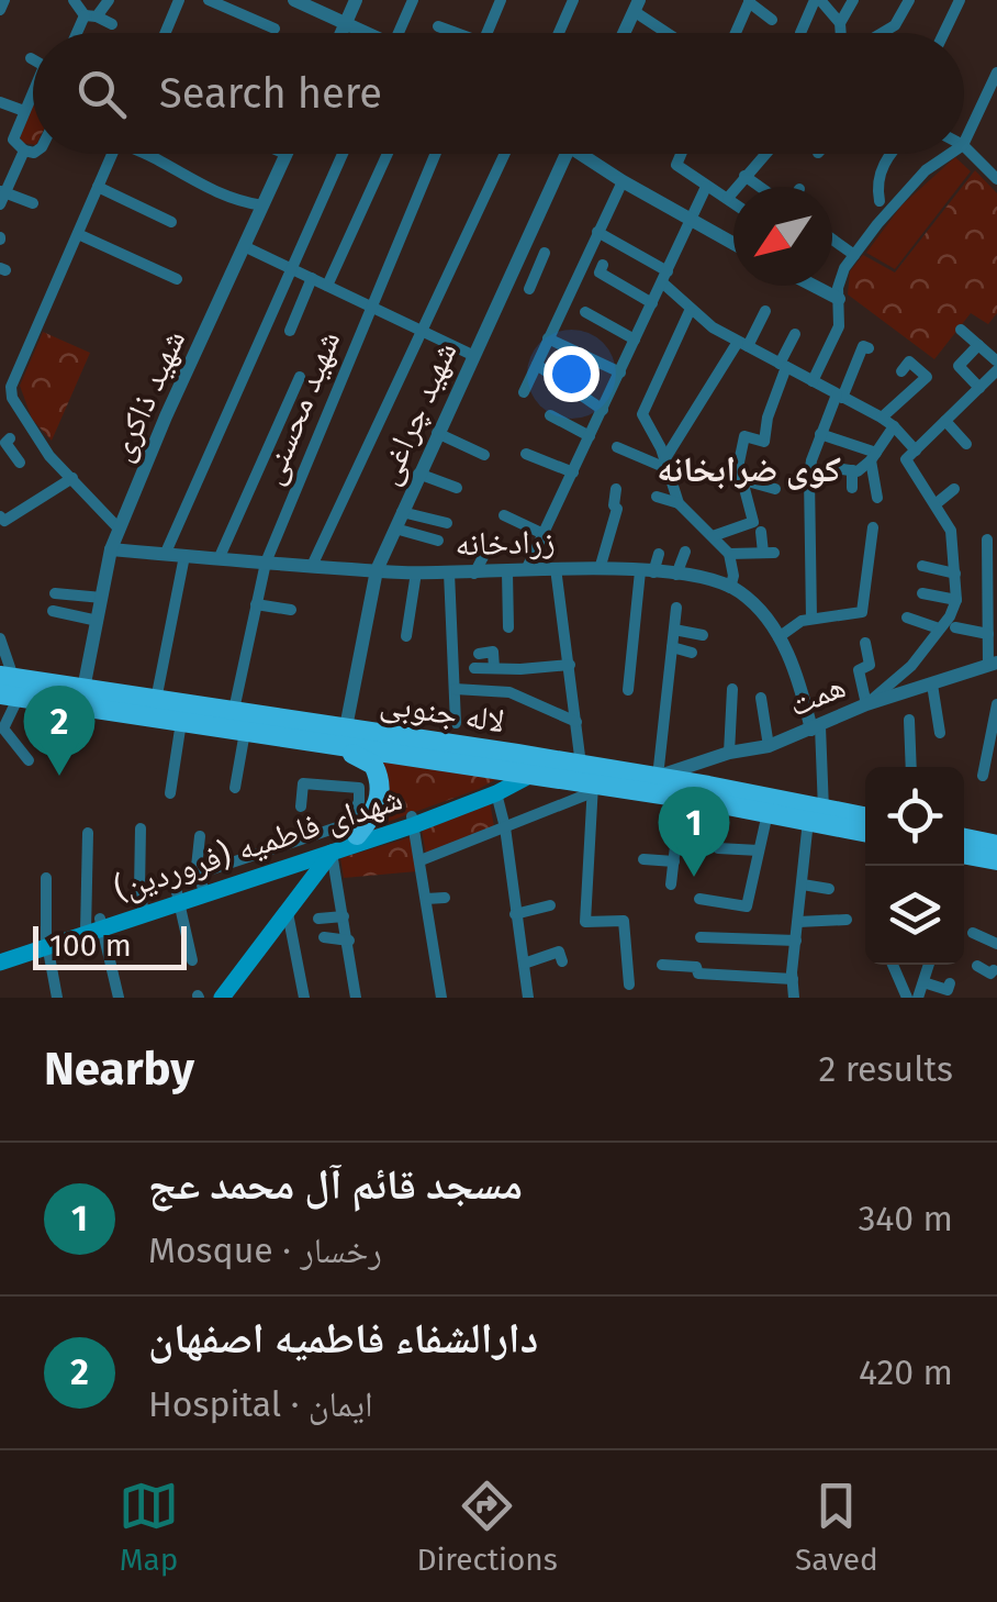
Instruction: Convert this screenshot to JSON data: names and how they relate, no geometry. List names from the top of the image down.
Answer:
{
  "streets": {
    "main road": ["لاله جنوبی", "شهدای فاطمیه (فروردین)"],
    "street": [
      "شهید ذاکری",
      "شهید محسنی",
      "شهید چراغی",
      "زرادخانه",
      "همت"
    ]
  },
  "crossings": [
    ["شهید ذاکری", "زرادخانه"],
    ["شهید ذاکری", "لاله جنوبی"],
    ["شهید محسنی", "زرادخانه"],
    ["شهید محسنی", "لاله جنوبی"],
    ["شهید چراغی", "زرادخانه"],
    ["شهید چراغی", "لاله جنوبی"],
    ["همت", "لاله جنوبی"],
    ["لاله جنوبی", "شهدای فاطمیه (فروردین)"]
  ],
  "districts": ["کوی ضرابخانه"],
  "scale_bar": "100 m",
  "north": "bottom left",
  "page": {
    "search": "Search here",
    "pins": ["2", "1"],
    "scale": "100 m",
    "heading": ["Nearby", "2 results"],
    "list": [
      {
        "mark": "1",
        "name": "مسجد قائم آل محمد عج",
        "note": "Mosque · رخسار",
        "value": "340 m"
      },
      {
        "mark": "2",
        "name": "دارالشفاء فاطمیه اصفهان",
        "note": "Hospital · ایمان",
        "value": "420 m"
      }
    ],
    "nav": ["Map", "Directions", "Saved"]
  }
}
